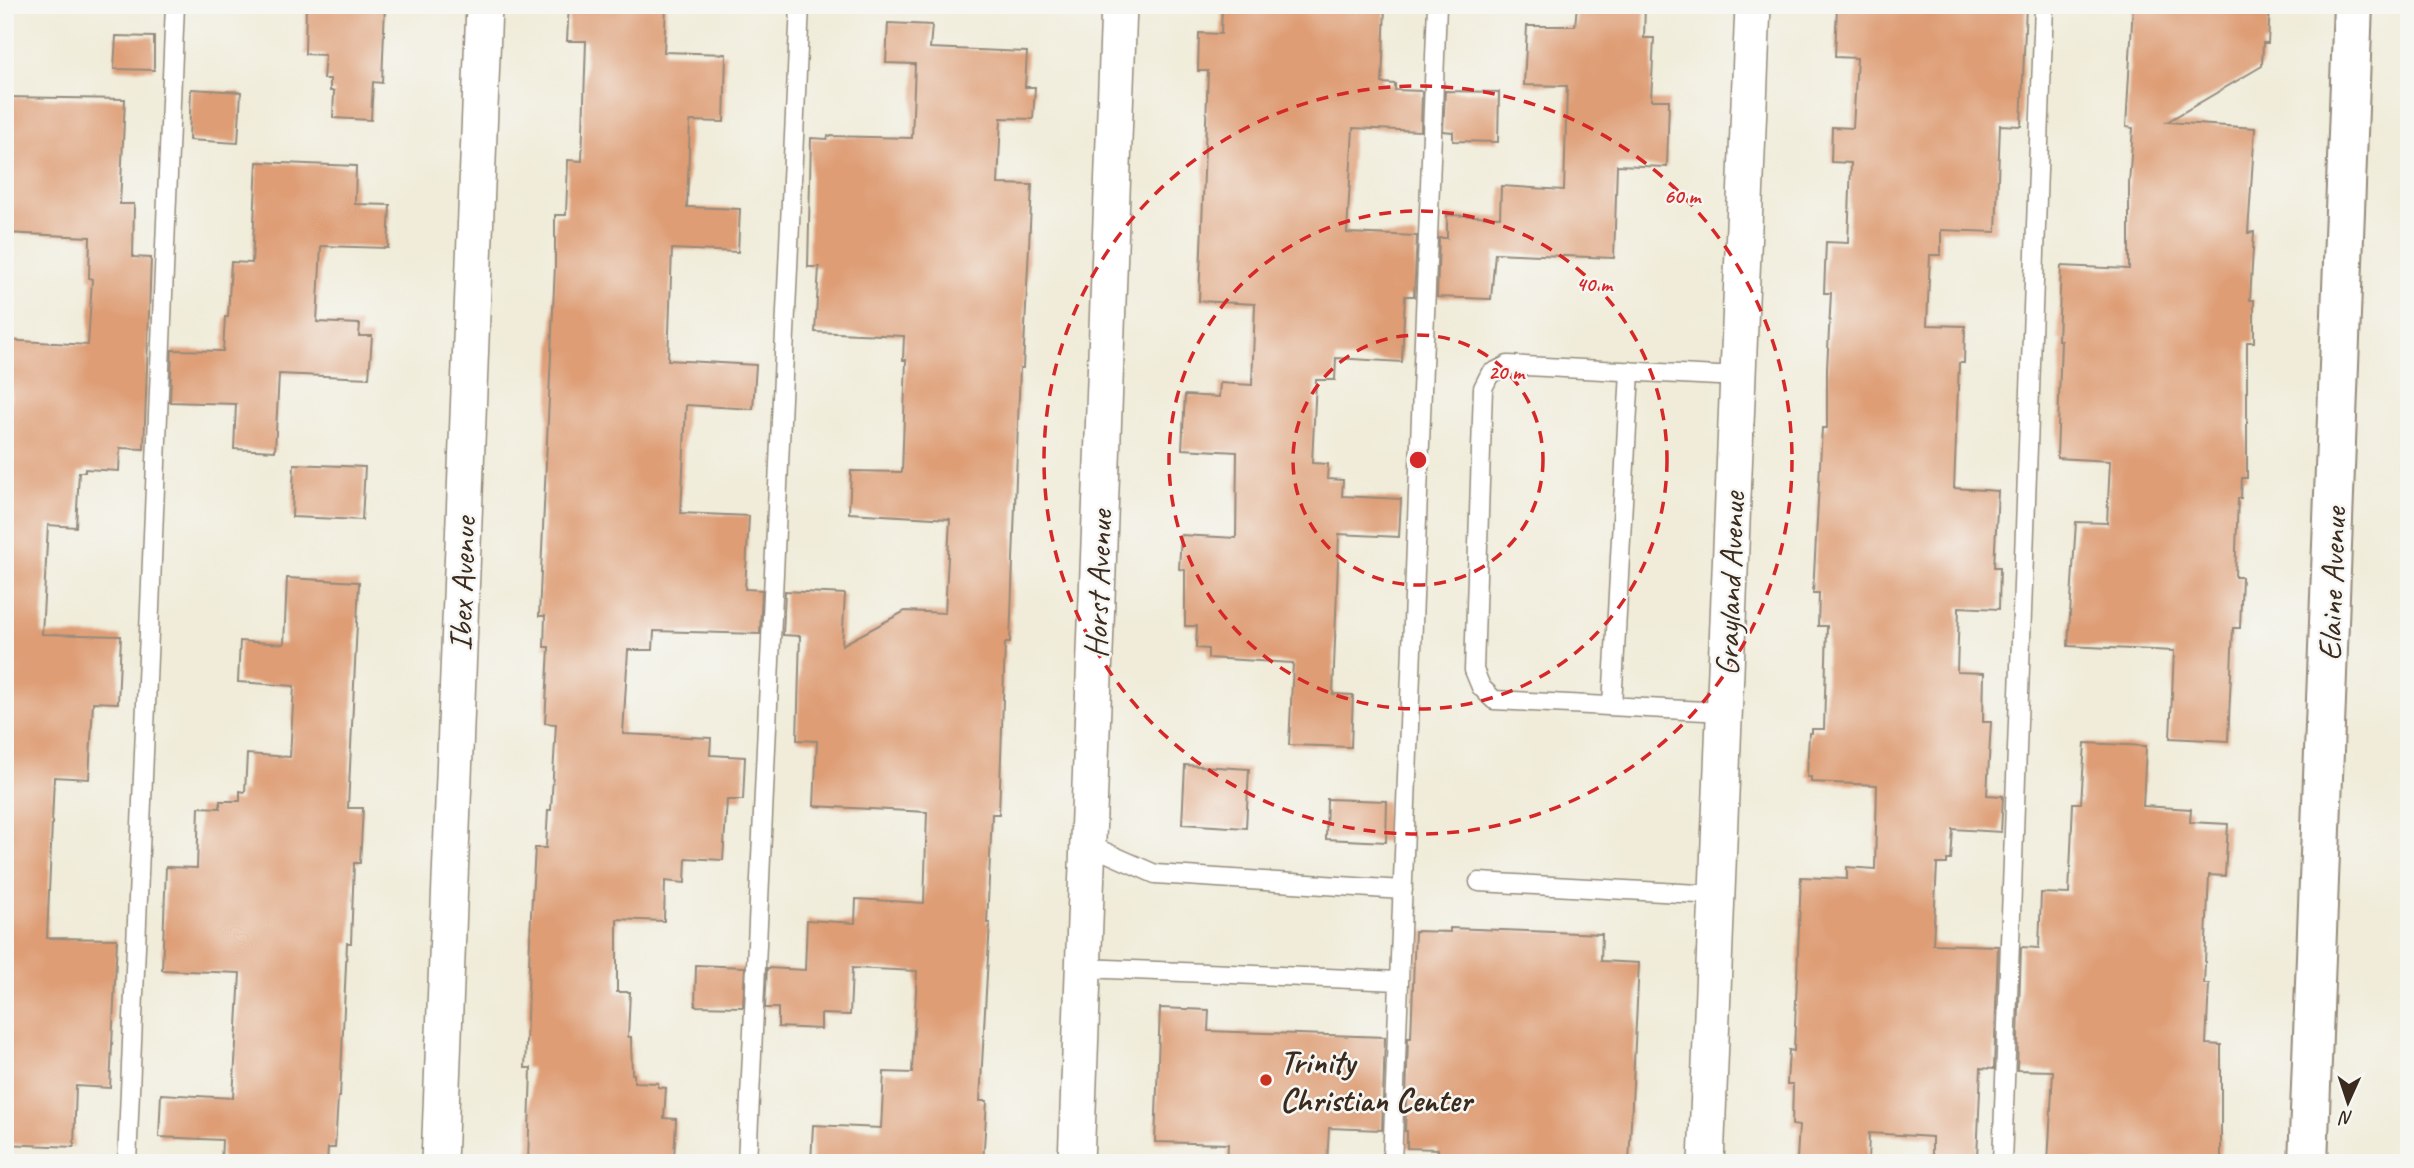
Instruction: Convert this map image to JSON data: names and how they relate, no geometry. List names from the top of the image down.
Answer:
{
  "streets": {
    "street": [
      "Ibex Avenue",
      "Horst Avenue",
      "Grayland Avenue",
      "Elaine Avenue"
    ]
  },
  "places": ["Trinity Christian Center"],
  "north": "bottom",
  "rings": ["60 m", "40 m", "20 m"]
}
